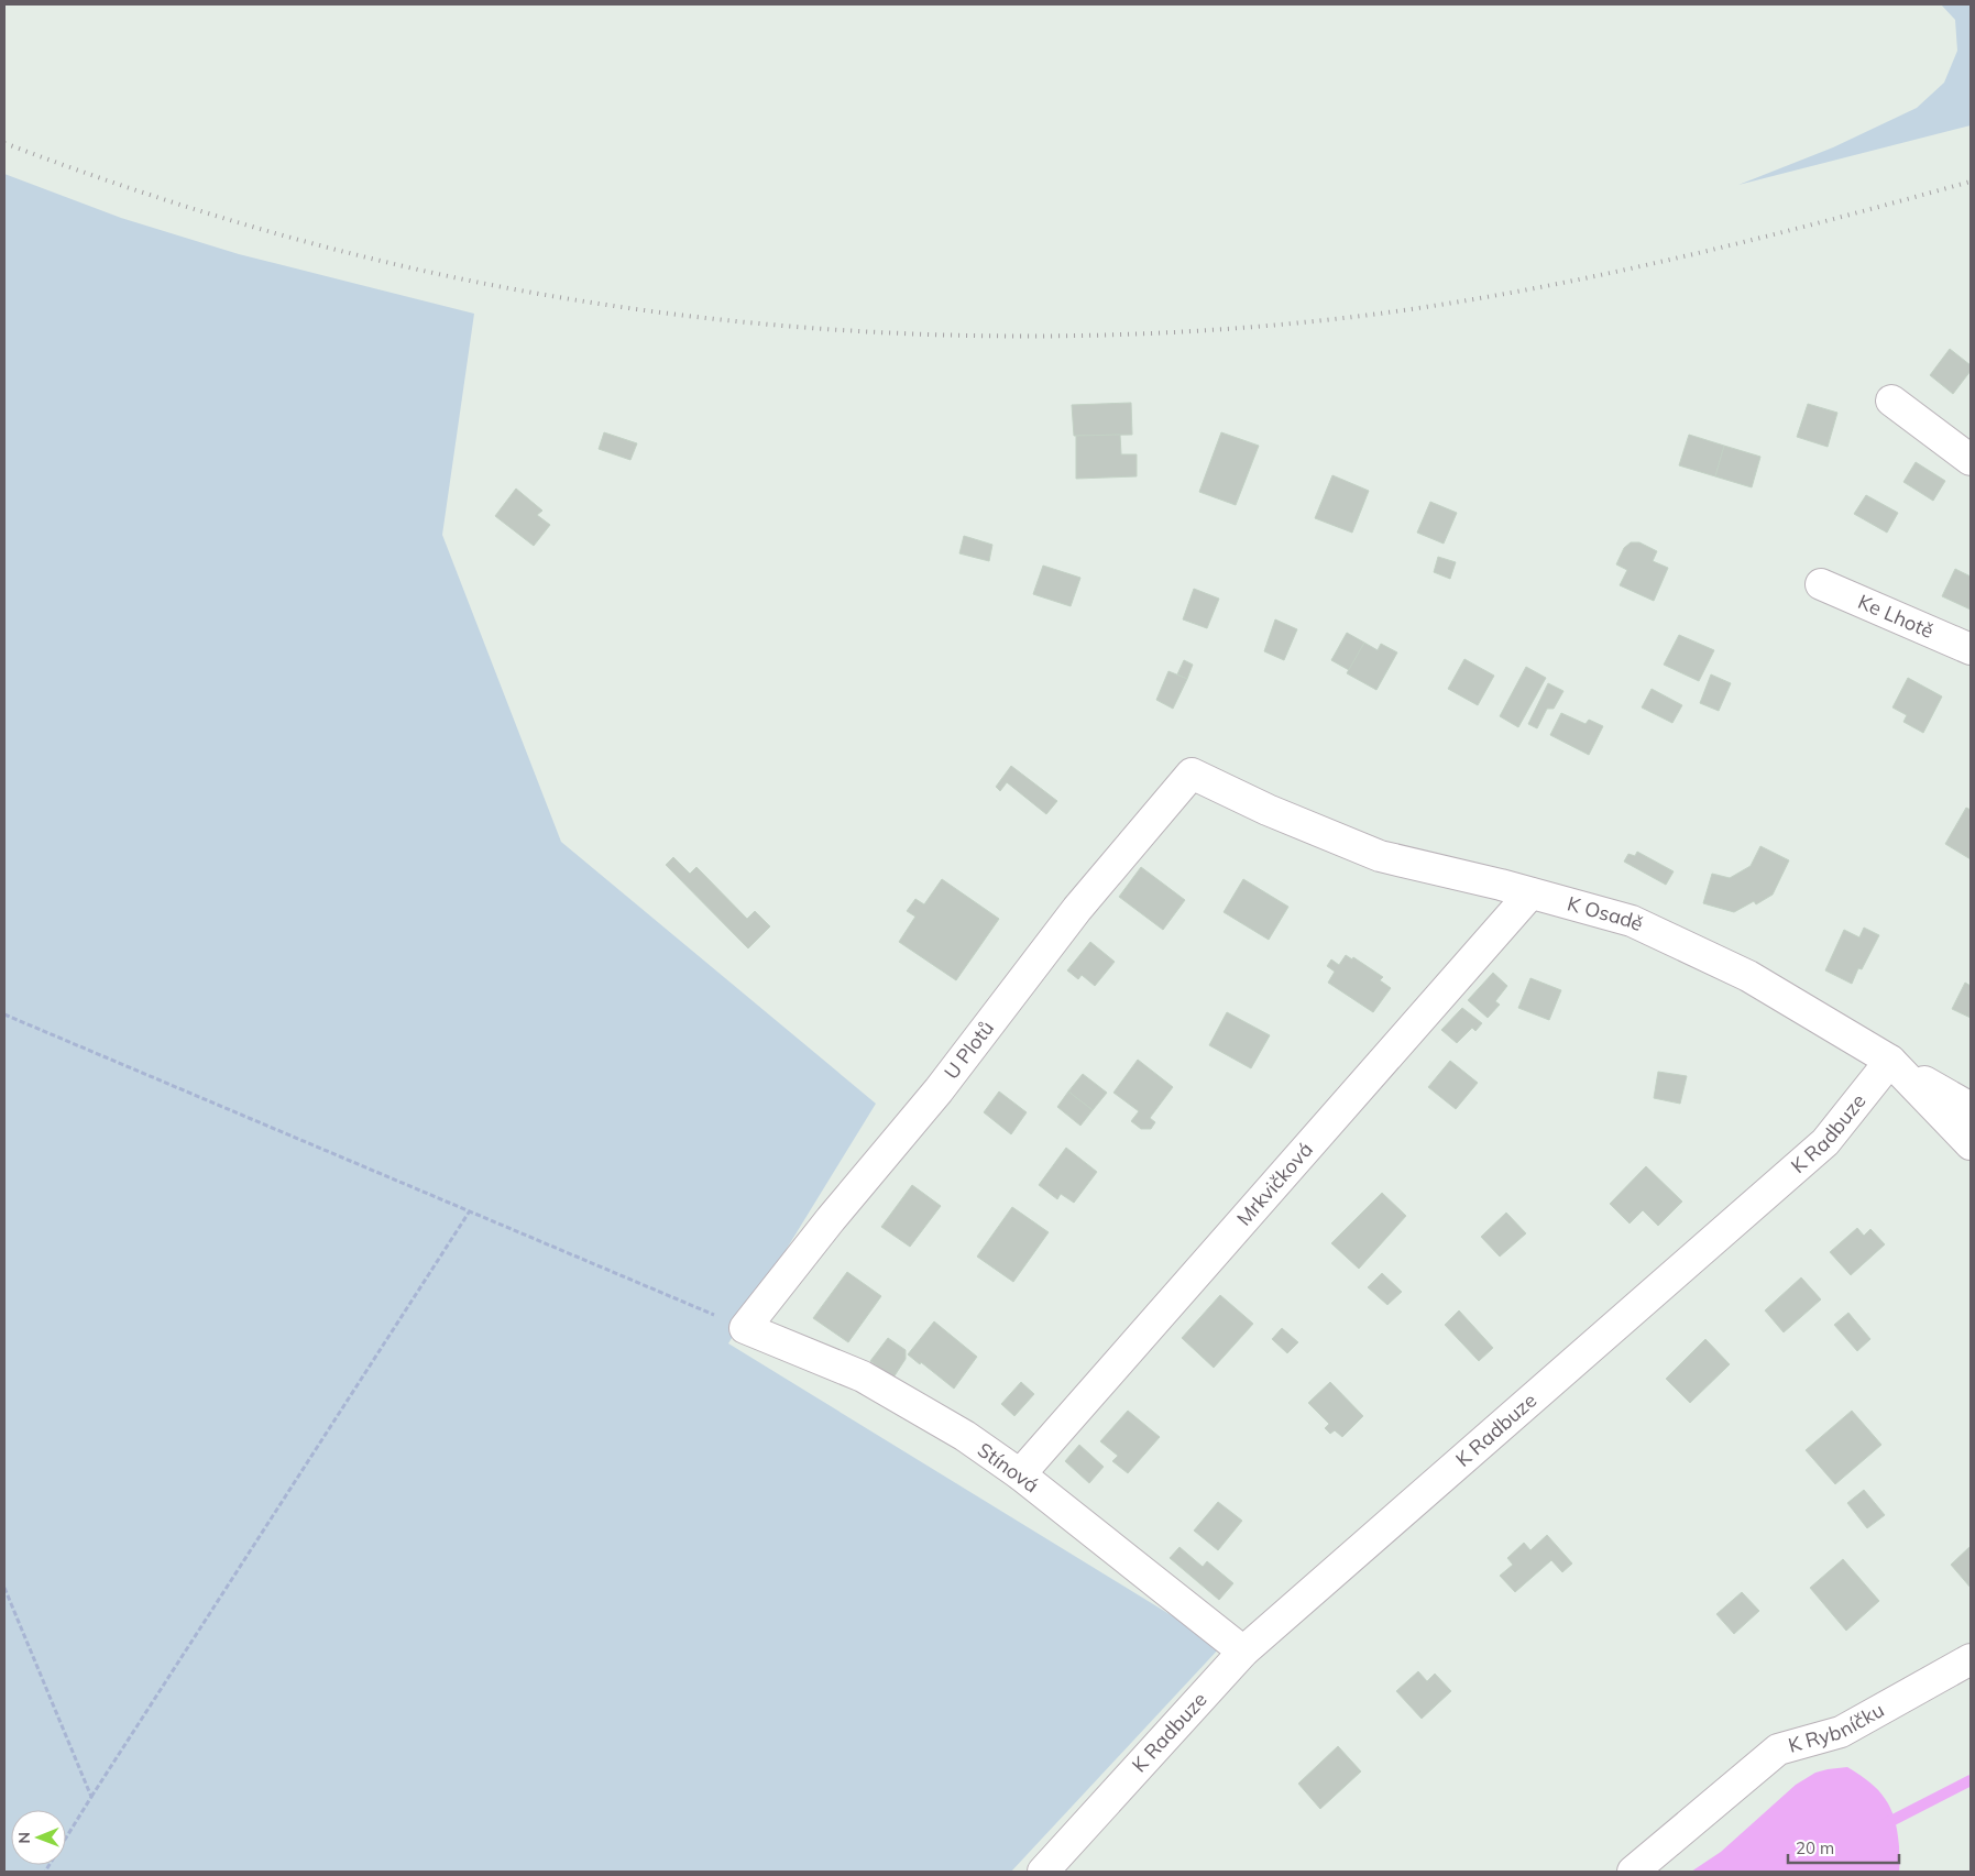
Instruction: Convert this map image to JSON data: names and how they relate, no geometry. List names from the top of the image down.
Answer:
{
  "streets": {
    "street": [
      "Ke Lhotě",
      "K Osadě",
      "U Plotů",
      "K Radbuze",
      "Mrkvičková",
      "Stínová",
      "K Rybníčku"
    ]
  },
  "crossings": [
    ["K Osadě", "U Plotů"],
    ["K Osadě", "K Radbuze"],
    ["K Osadě", "Mrkvičková"],
    ["U Plotů", "Stínová"],
    ["K Radbuze", "Stínová"],
    ["Mrkvičková", "Stínová"]
  ],
  "scale_bar": "20 m",
  "north": "left"
}
